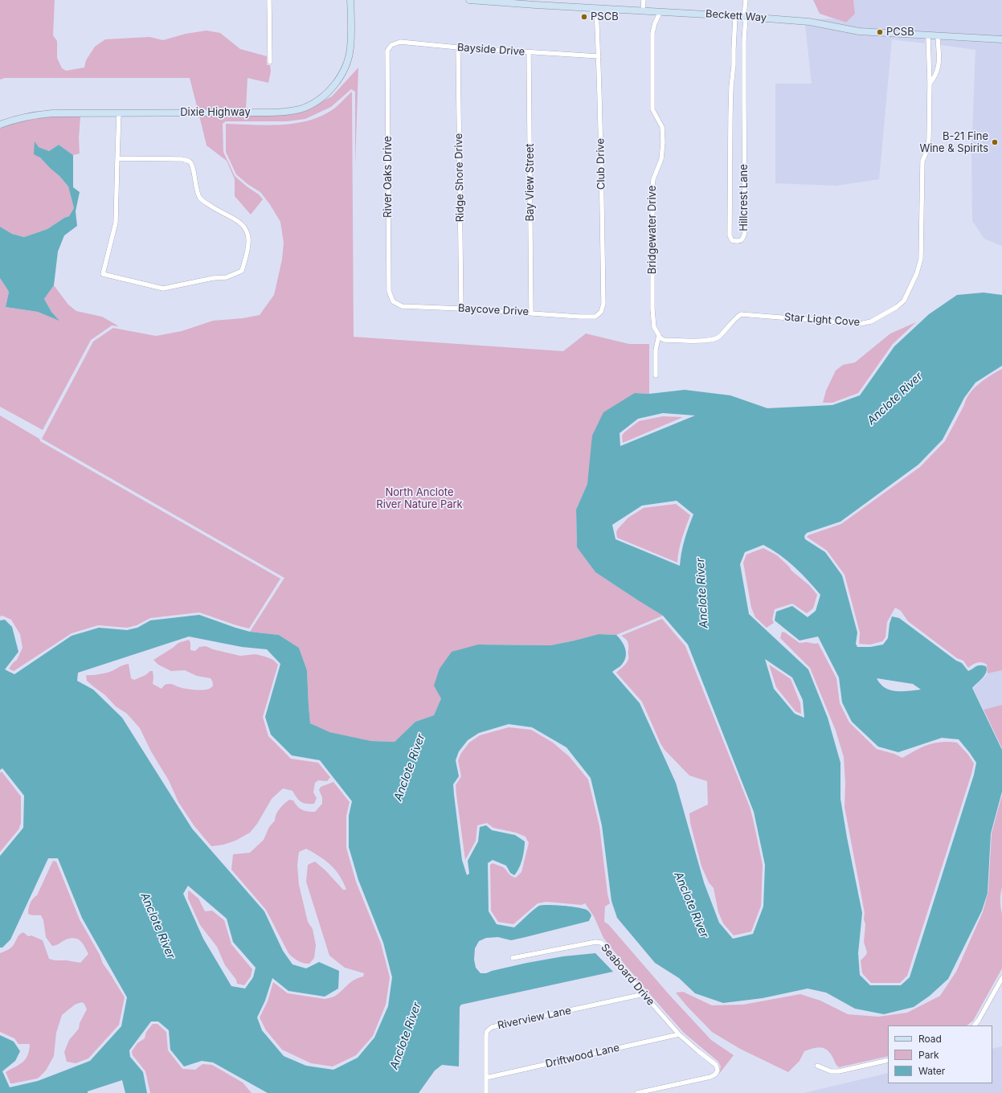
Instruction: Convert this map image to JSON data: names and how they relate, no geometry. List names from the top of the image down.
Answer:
{
  "streets": {
    "street": [
      "Beckett Way",
      "Bayside Drive",
      "Dixie Highway",
      "Club Drive",
      "River Oaks Drive",
      "Ridge Shore Drive",
      "Bay View Street",
      "Hillcrest Lane",
      "Bridgewater Drive",
      "Baycove Drive",
      "Star Light Cove",
      "Seaboard Drive",
      "Riverview Lane",
      "Driftwood Lane"
    ]
  },
  "crossings": [
    ["Beckett Way", "Club Drive"],
    ["Beckett Way", "Hillcrest Lane"],
    ["Beckett Way", "Bridgewater Drive"],
    ["Beckett Way", "Star Light Cove"],
    ["Bayside Drive", "Club Drive"],
    ["Bayside Drive", "River Oaks Drive"],
    ["Bayside Drive", "Ridge Shore Drive"],
    ["Bayside Drive", "Bay View Street"],
    ["Club Drive", "Baycove Drive"],
    ["River Oaks Drive", "Baycove Drive"],
    ["Ridge Shore Drive", "Baycove Drive"],
    ["Bay View Street", "Baycove Drive"],
    ["Bridgewater Drive", "Star Light Cove"],
    ["Seaboard Drive", "Riverview Lane"],
    ["Seaboard Drive", "Driftwood Lane"],
    ["Riverview Lane", "Driftwood Lane"]
  ],
  "water": ["Anclote River"],
  "parks": ["North Anclote River Nature Park"],
  "places": ["PSCB", "PCSB", "B-21 Fine Wine & Spirits"],
  "legend": ["Road", "Park", "Water"]
}
